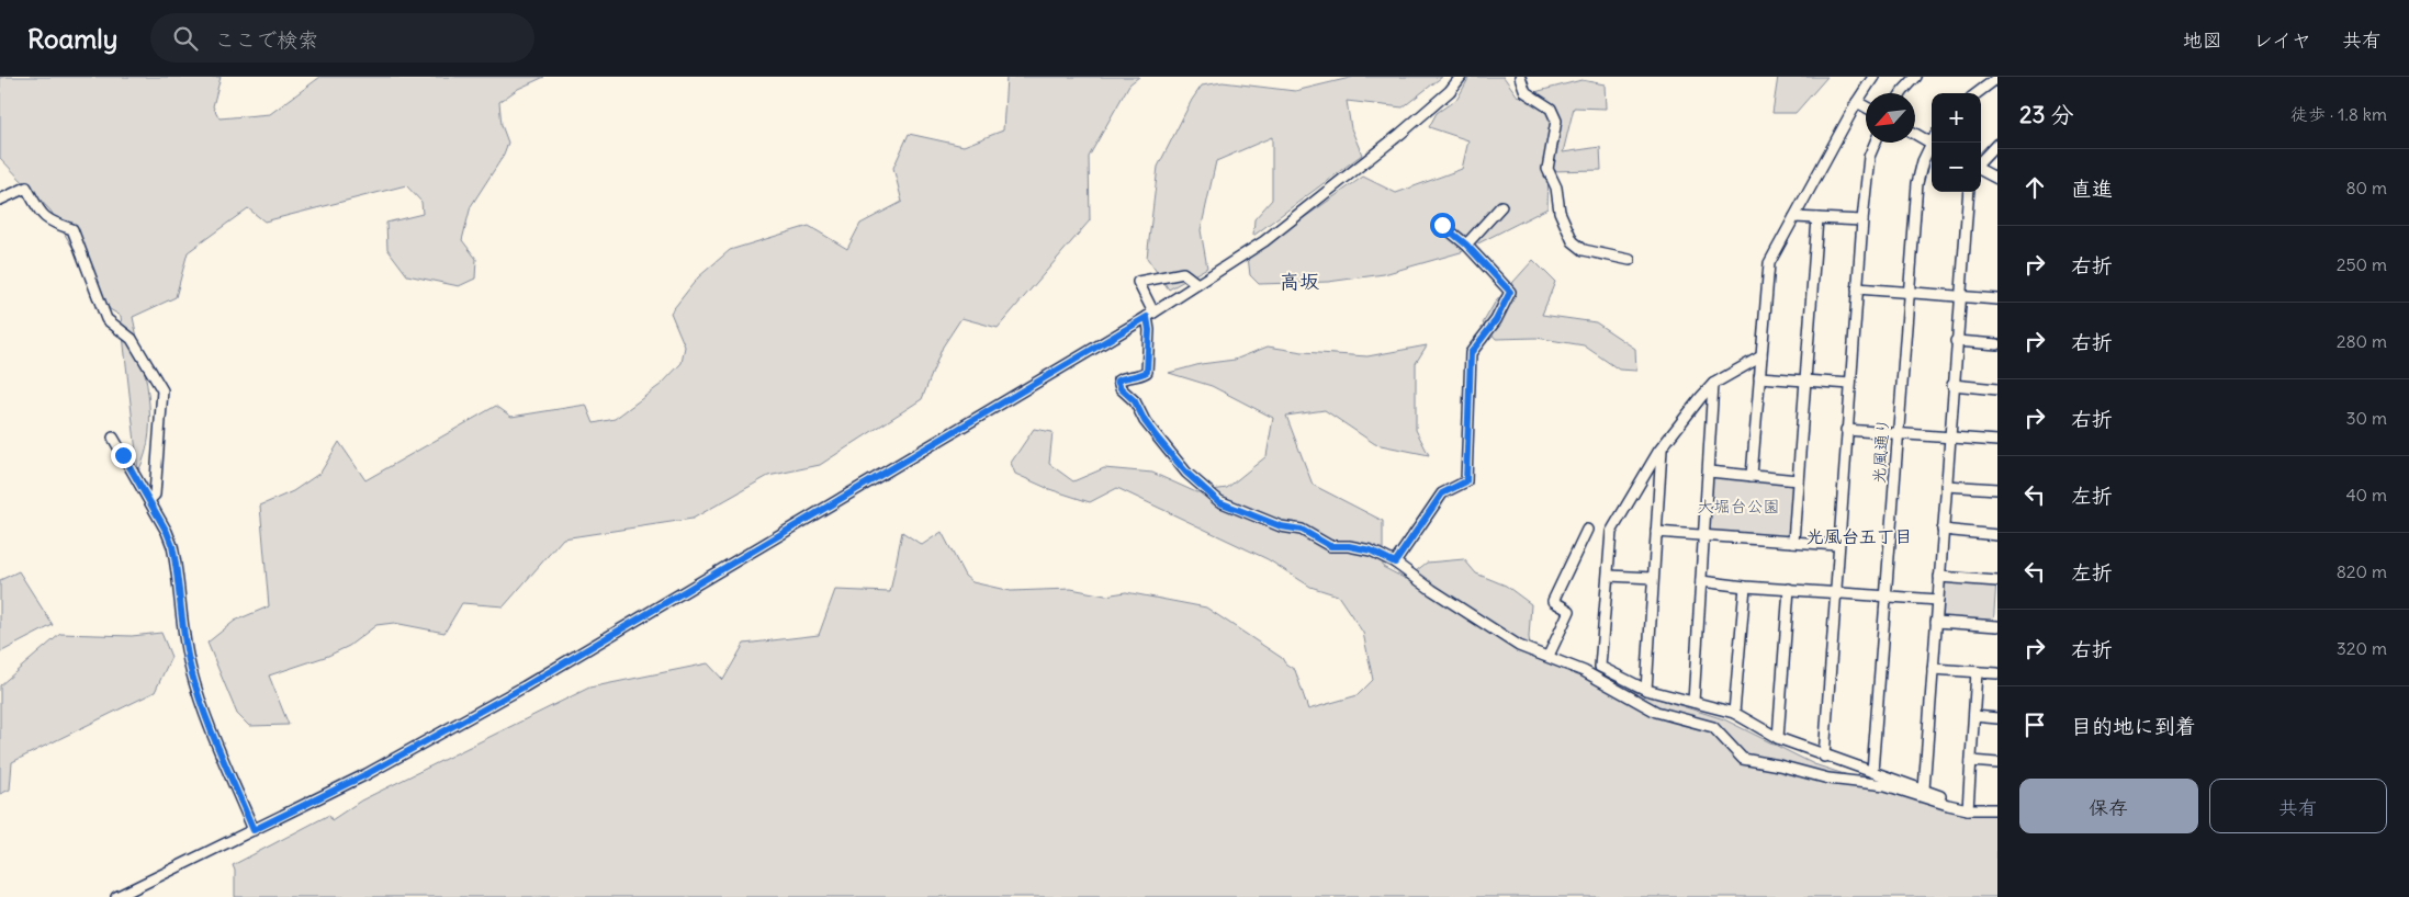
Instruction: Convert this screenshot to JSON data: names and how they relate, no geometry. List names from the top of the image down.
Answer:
{
  "streets": {
    "street": ["光風通り"]
  },
  "districts": ["高坂", "光風台五丁目"],
  "parks": ["大堀台公園"],
  "north": "bottom left",
  "page": {
    "header": "Roamly",
    "search": "ここで検索",
    "nav": ["地図", "レイヤ", "共有"],
    "heading": ["23 分", "徒歩 · 1.8 km"],
    "map_buttons": ["+", "−"],
    "list": [
      ["直進", "80 m"],
      ["右折", "250 m"],
      ["右折", "280 m"],
      ["右折", "30 m"],
      ["左折", "40 m"],
      ["左折", "820 m"],
      ["右折", "320 m"],
      "目的地に到着"
    ],
    "buttons": ["保存", "共有"]
  }
}
